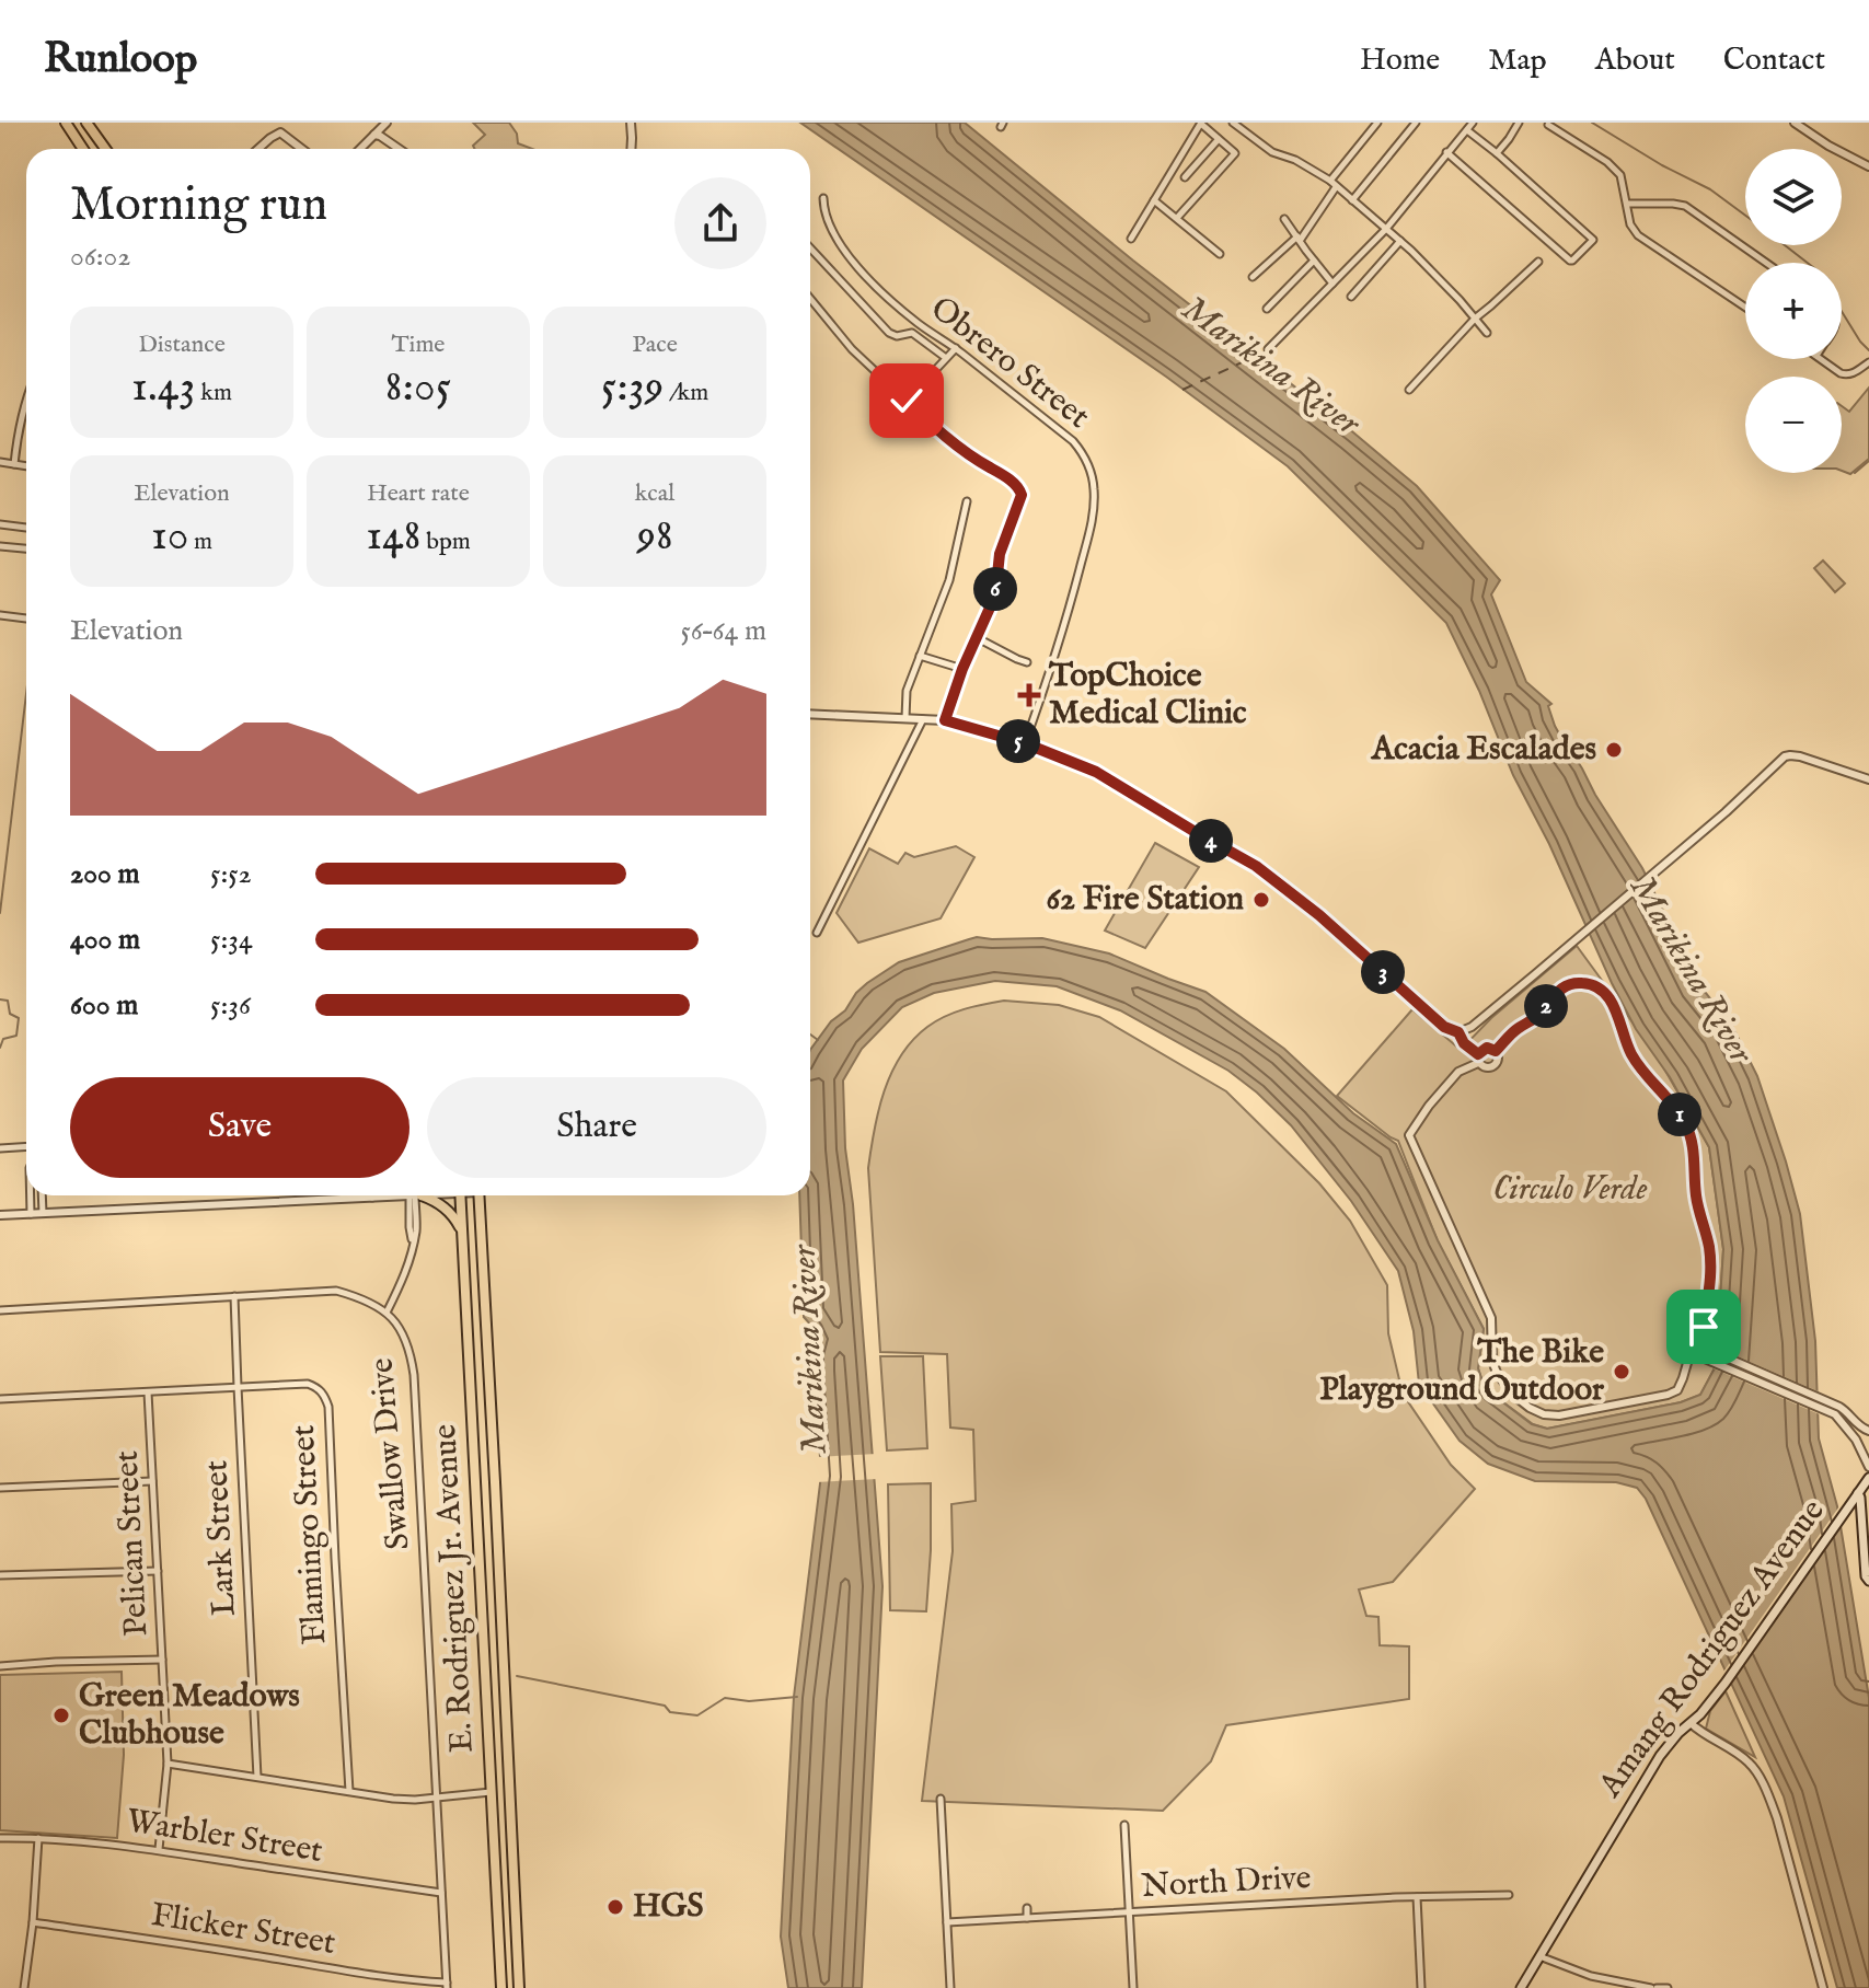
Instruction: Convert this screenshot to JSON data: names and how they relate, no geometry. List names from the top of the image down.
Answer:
{
  "streets": {
    "main road": ["E. Rodriguez Jr. Avenue", "Amang Rodriguez Avenue"],
    "street": [
      "Obrero Street",
      "Swallow Drive",
      "Flamingo Street",
      "Lark Street",
      "Pelican Street",
      "Warbler Street",
      "North Drive",
      "Flicker Street"
    ]
  },
  "crossings": [
    ["Swallow Drive", "Lark Street"],
    ["Swallow Drive", "Warbler Street"],
    ["Swallow Drive", "Flicker Street"],
    ["Flamingo Street", "Lark Street"],
    ["Flamingo Street", "Pelican Street"],
    ["Pelican Street", "Warbler Street"]
  ],
  "water": ["Marikina River"],
  "parks": ["Circulo Verde"],
  "places": {
    "health": ["TopChoice Medical Clinic"],
    "other": [
      "Acacia Escalades",
      "62 Fire Station",
      "The Bike Playground Outdoor",
      "Green Meadows Clubhouse",
      "HGS"
    ]
  },
  "page": {
    "header": "Runloop",
    "nav": [
      "Home",
      "Map",
      "About",
      "Contact"
    ],
    "map_buttons": ["+", "−"],
    "heading": ["Morning run", "06:02"],
    "stats": [
      ["Distance", "1.43 km"],
      ["Time", "8:05"],
      ["Pace", "5:39 /km"],
      ["Elevation", "10 m"],
      ["Heart rate", "148 bpm"],
      ["kcal", "98"]
    ],
    "pins": [
      "6",
      "5",
      "4",
      "3",
      "2",
      "1"
    ],
    "chart": ["Elevation", "56–64 m"],
    "list": [
      {
        "name": "200 m",
        "note": "5:52"
      },
      {
        "name": "400 m",
        "note": "5:34"
      },
      {
        "name": "600 m",
        "note": "5:36"
      }
    ],
    "buttons": ["Save", "Share"]
  }
}
